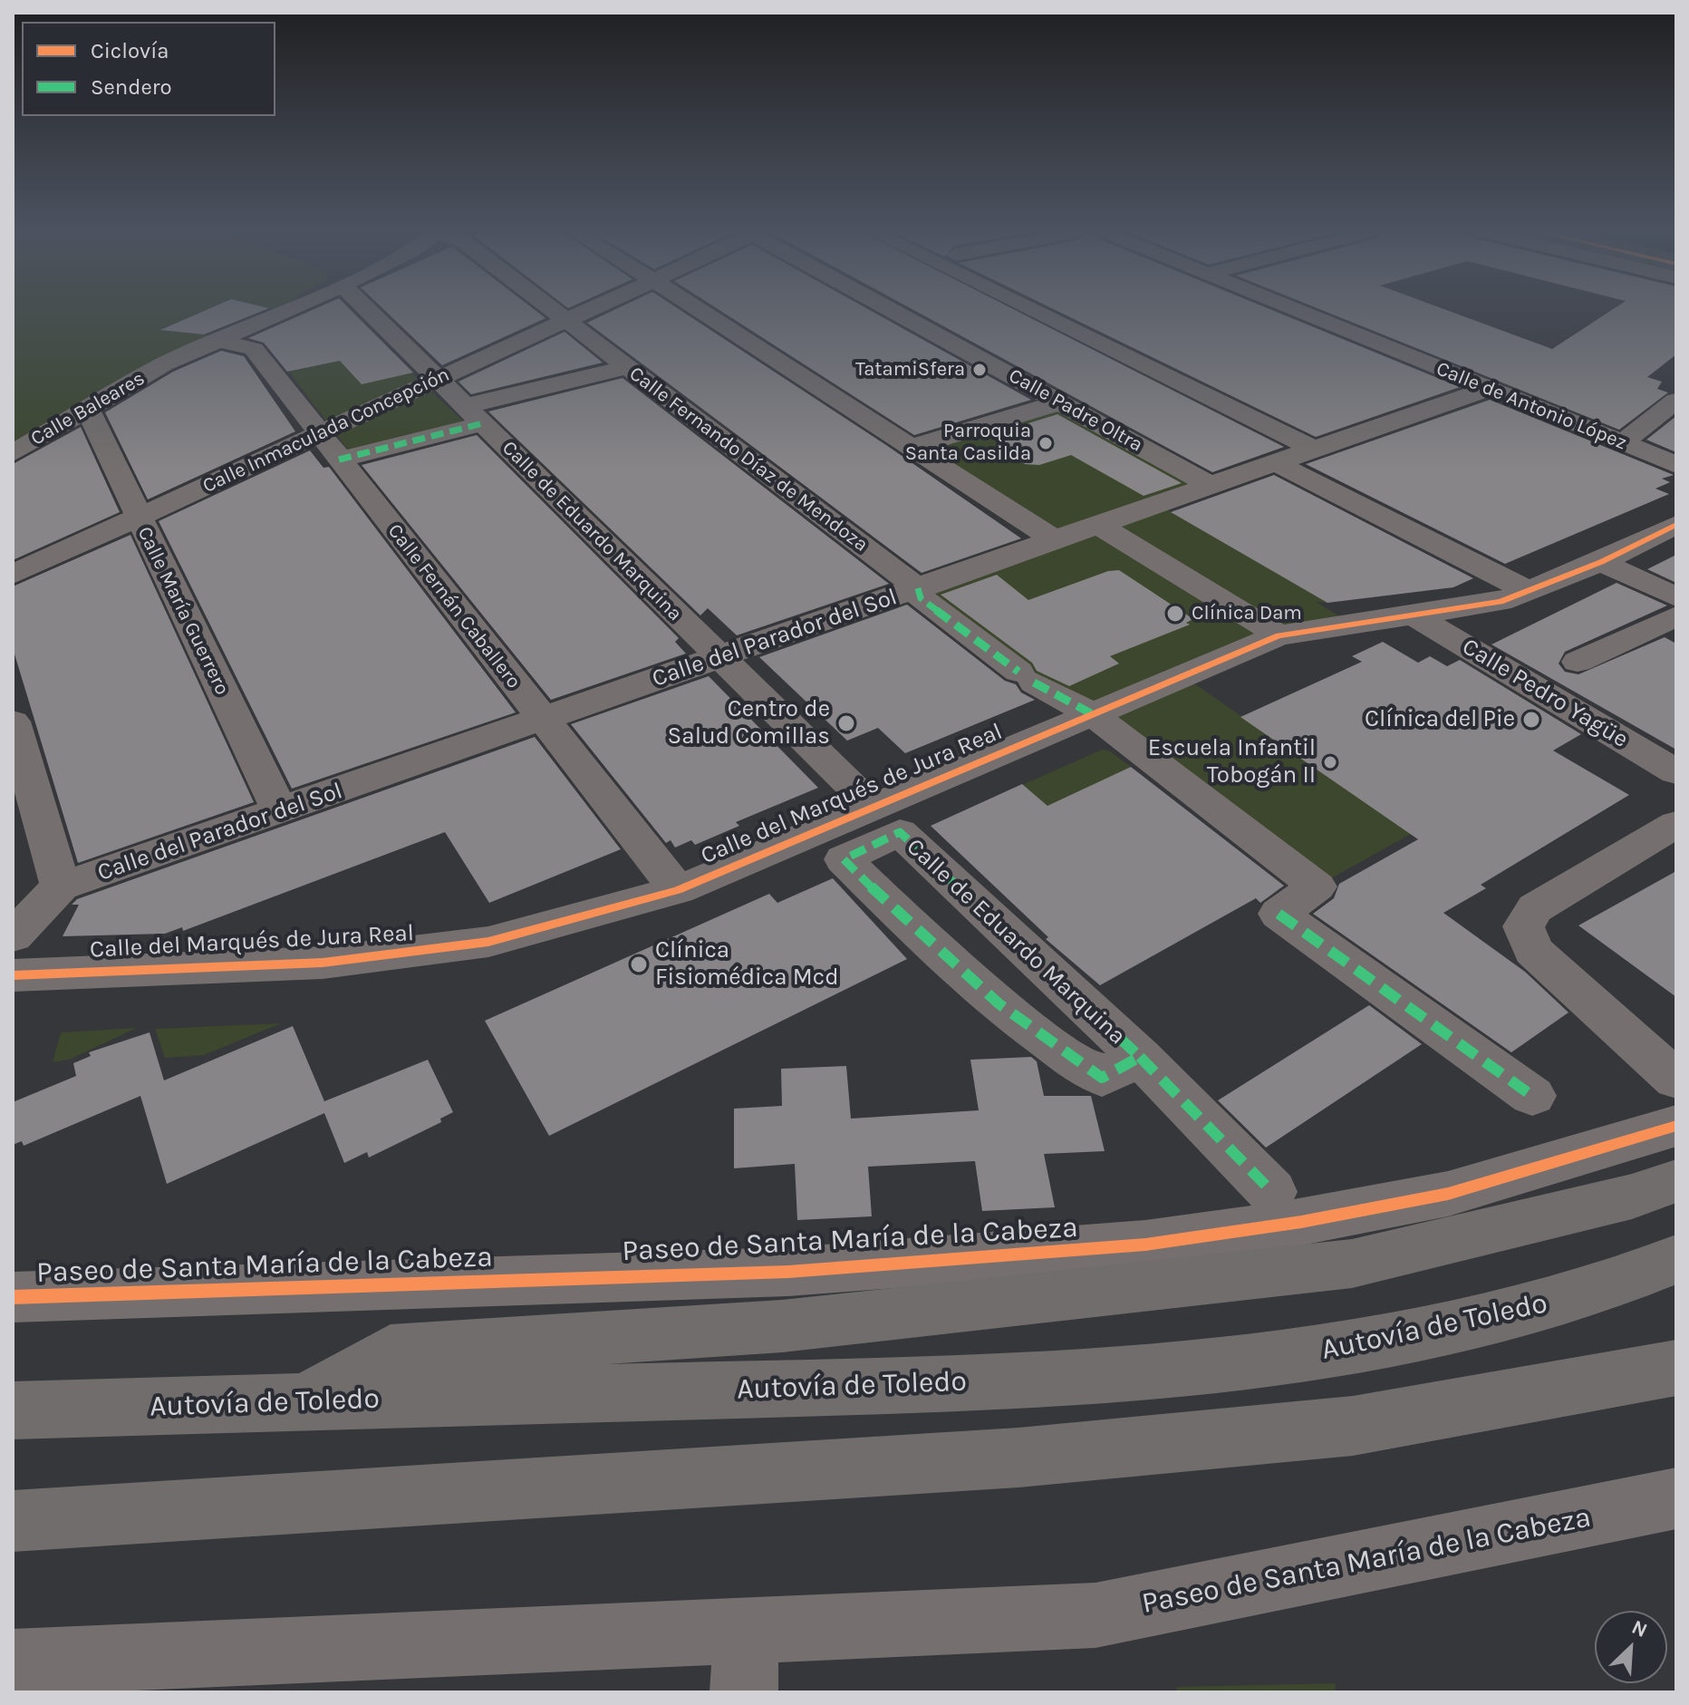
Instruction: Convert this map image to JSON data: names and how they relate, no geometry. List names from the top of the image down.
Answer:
{
  "streets": {
    "highway": ["Autovía de Toledo"],
    "main road": ["Calle de Antonio López"],
    "street": [
      "Calle Baleares",
      "Calle Padre Oltra",
      "Calle Inmaculada Concepción",
      "Calle Fernando Díaz de Mendoza",
      "Calle de Eduardo Marquina",
      "Calle Fernán Caballero",
      "Calle María Guerrero",
      "Calle del Parador del Sol",
      "Calle Pedro Yagüe",
      "Calle del Marqués de Jura Real",
      "Paseo de Santa María de la Cabeza"
    ]
  },
  "crossings": [
    ["Calle de Antonio López", "Calle del Parador del Sol"],
    ["Calle Baleares", "Calle Fernán Caballero"],
    ["Calle Baleares", "Calle María Guerrero"],
    ["Calle Padre Oltra", "Calle del Parador del Sol"],
    ["Calle Inmaculada Concepción", "Calle Fernando Díaz de Mendoza"],
    ["Calle Inmaculada Concepción", "Calle de Eduardo Marquina"],
    ["Calle Inmaculada Concepción", "Calle Fernán Caballero"],
    ["Calle Inmaculada Concepción", "Calle María Guerrero"],
    ["Calle Fernando Díaz de Mendoza", "Calle del Parador del Sol"],
    ["Calle Fernando Díaz de Mendoza", "Calle del Marqués de Jura Real"],
    ["Calle de Eduardo Marquina", "Calle del Parador del Sol"],
    ["Calle de Eduardo Marquina", "Calle del Marqués de Jura Real"],
    ["Calle Fernán Caballero", "Calle del Parador del Sol"],
    ["Calle Fernán Caballero", "Calle del Marqués de Jura Real"],
    ["Calle María Guerrero", "Calle del Parador del Sol"],
    ["Calle Pedro Yagüe", "Calle del Marqués de Jura Real"]
  ],
  "places": [
    "TatamiSfera",
    "Parroquia Santa Casilda",
    "Clínica Dam",
    "Clínica del Pie",
    "Centro de Salud Comillas",
    "Escuela Infantil Tobogán II",
    "Clínica Fisiomédica Mcd"
  ],
  "legend": ["Ciclovía", "Sendero"],
  "north": "top right"
}
